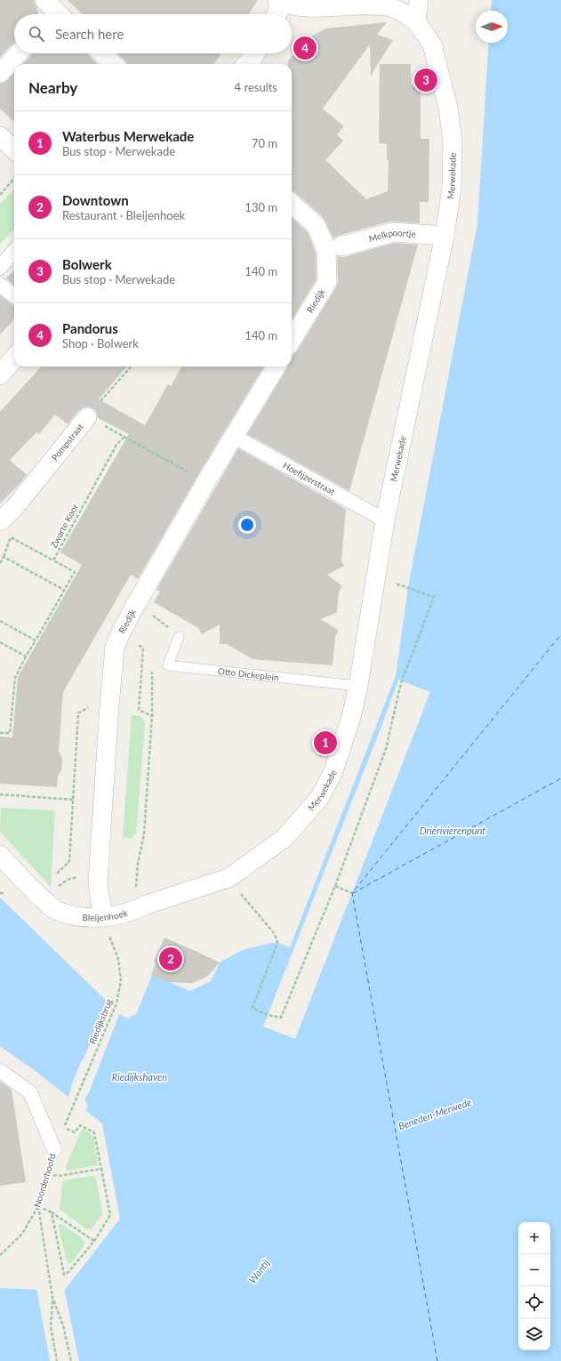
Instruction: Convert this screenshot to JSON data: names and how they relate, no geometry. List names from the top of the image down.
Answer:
{
  "streets": {
    "street": [
      "Merwekade",
      "Melkpoortje",
      "Riedijk",
      "Pompstraat",
      "Hoefijzerstraat",
      "Bleijenhoek",
      "Noorderhoofd"
    ],
    "lane": ["Otto Dickeplein"],
    "path": ["Zwarte Koor", "Riedijksbrug"]
  },
  "crossings": [
    ["Merwekade", "Melkpoortje"],
    ["Merwekade", "Hoefijzerstraat"],
    ["Merwekade", "Otto Dickeplein"],
    ["Merwekade", "Bleijenhoek"],
    ["Melkpoortje", "Riedijk"],
    ["Riedijk", "Hoefijzerstraat"],
    ["Riedijk", "Bleijenhoek"],
    ["Riedijk", "Riedijksbrug"],
    ["Bleijenhoek", "Riedijksbrug"]
  ],
  "water": [
    "Drierivierenpunt",
    "Riedijkshaven",
    "Beneden-Merwede",
    "Wantij"
  ],
  "north": "right",
  "page": {
    "search": "Search here",
    "pins": [
      "4",
      "3",
      "1",
      "2"
    ],
    "heading": ["Nearby", "4 results"],
    "list": [
      {
        "mark": "1",
        "name": "Waterbus Merwekade",
        "note": "Bus stop · Merwekade",
        "value": "70 m"
      },
      {
        "mark": "2",
        "name": "Downtown",
        "note": "Restaurant · Bleijenhoek",
        "value": "130 m"
      },
      {
        "mark": "3",
        "name": "Bolwerk",
        "note": "Bus stop · Merwekade",
        "value": "140 m"
      },
      {
        "mark": "4",
        "name": "Pandorus",
        "note": "Shop · Bolwerk",
        "value": "140 m"
      }
    ],
    "map_buttons": ["+", "−"]
  }
}
